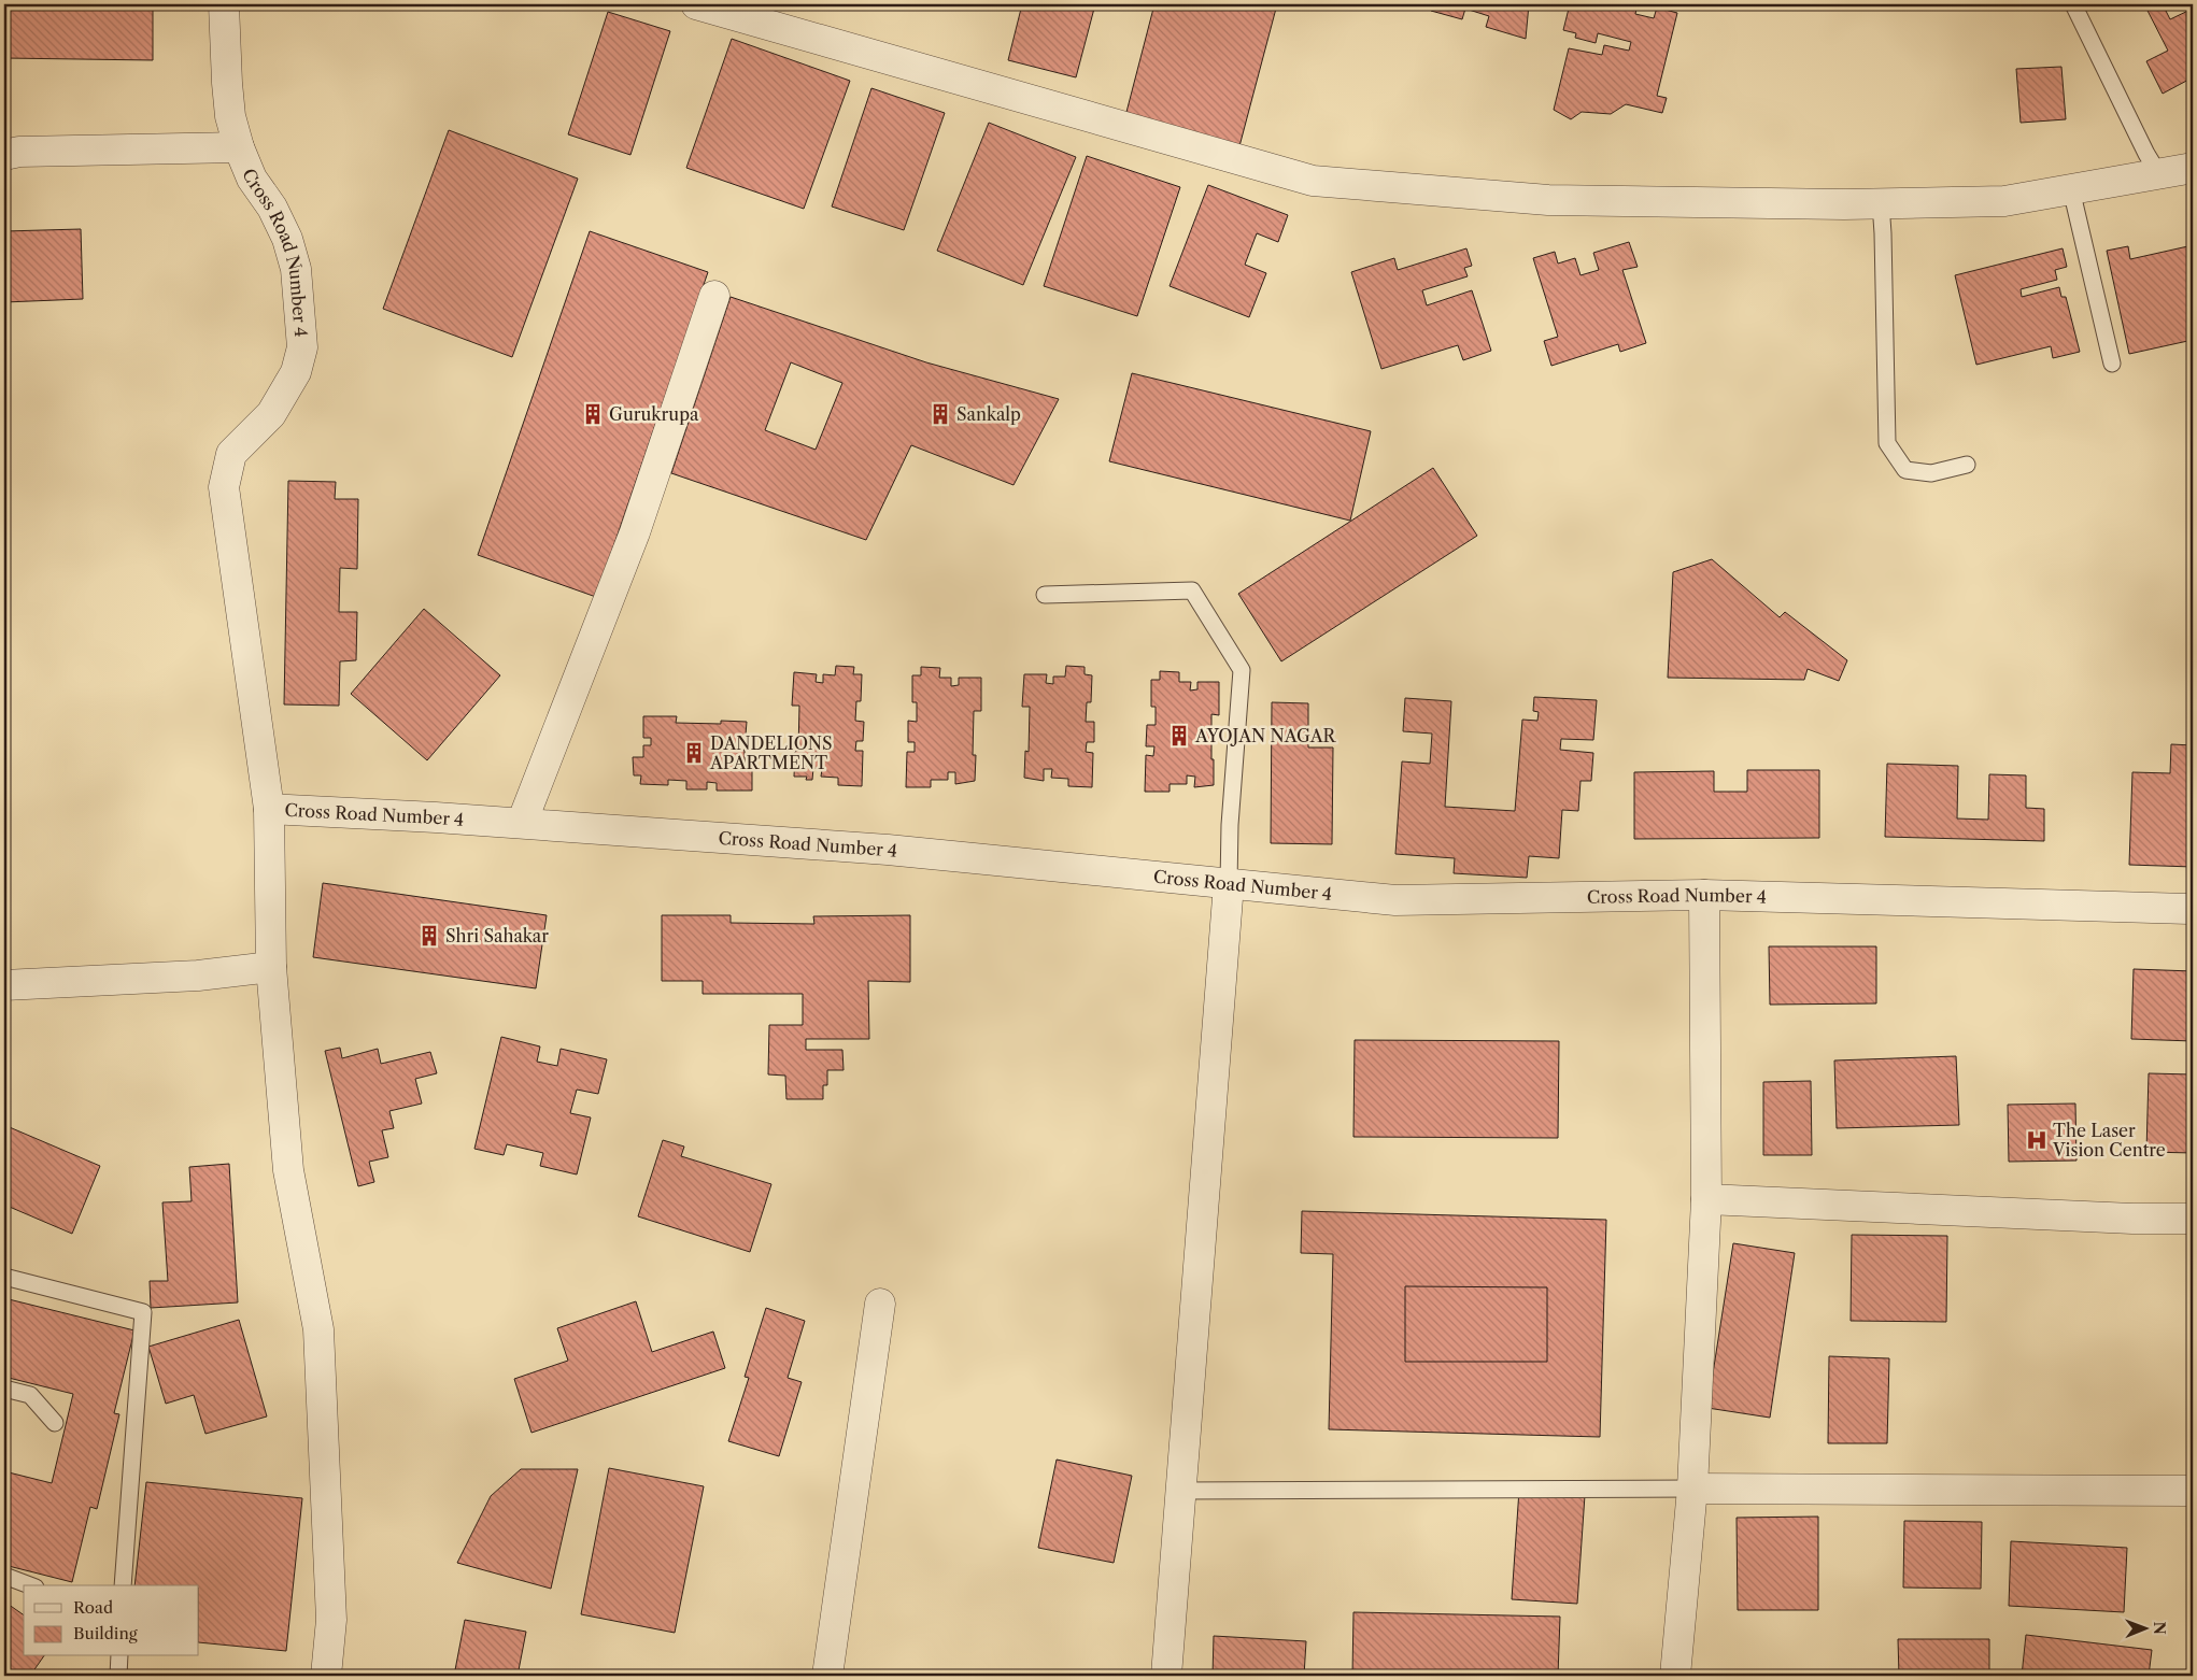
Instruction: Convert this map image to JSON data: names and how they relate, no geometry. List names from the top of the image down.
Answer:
{
  "streets": {
    "street": ["Cross Road Number 4"]
  },
  "places": {
    "building": [
      "Gurukrupa",
      "Sankalp",
      "AYOJAN NAGAR",
      "DANDELIONS APARTMENT",
      "Shri Sahakar"
    ],
    "hospital": ["The Laser Vision Centre"]
  },
  "legend": ["Road", "Building"],
  "north": "right"
}
